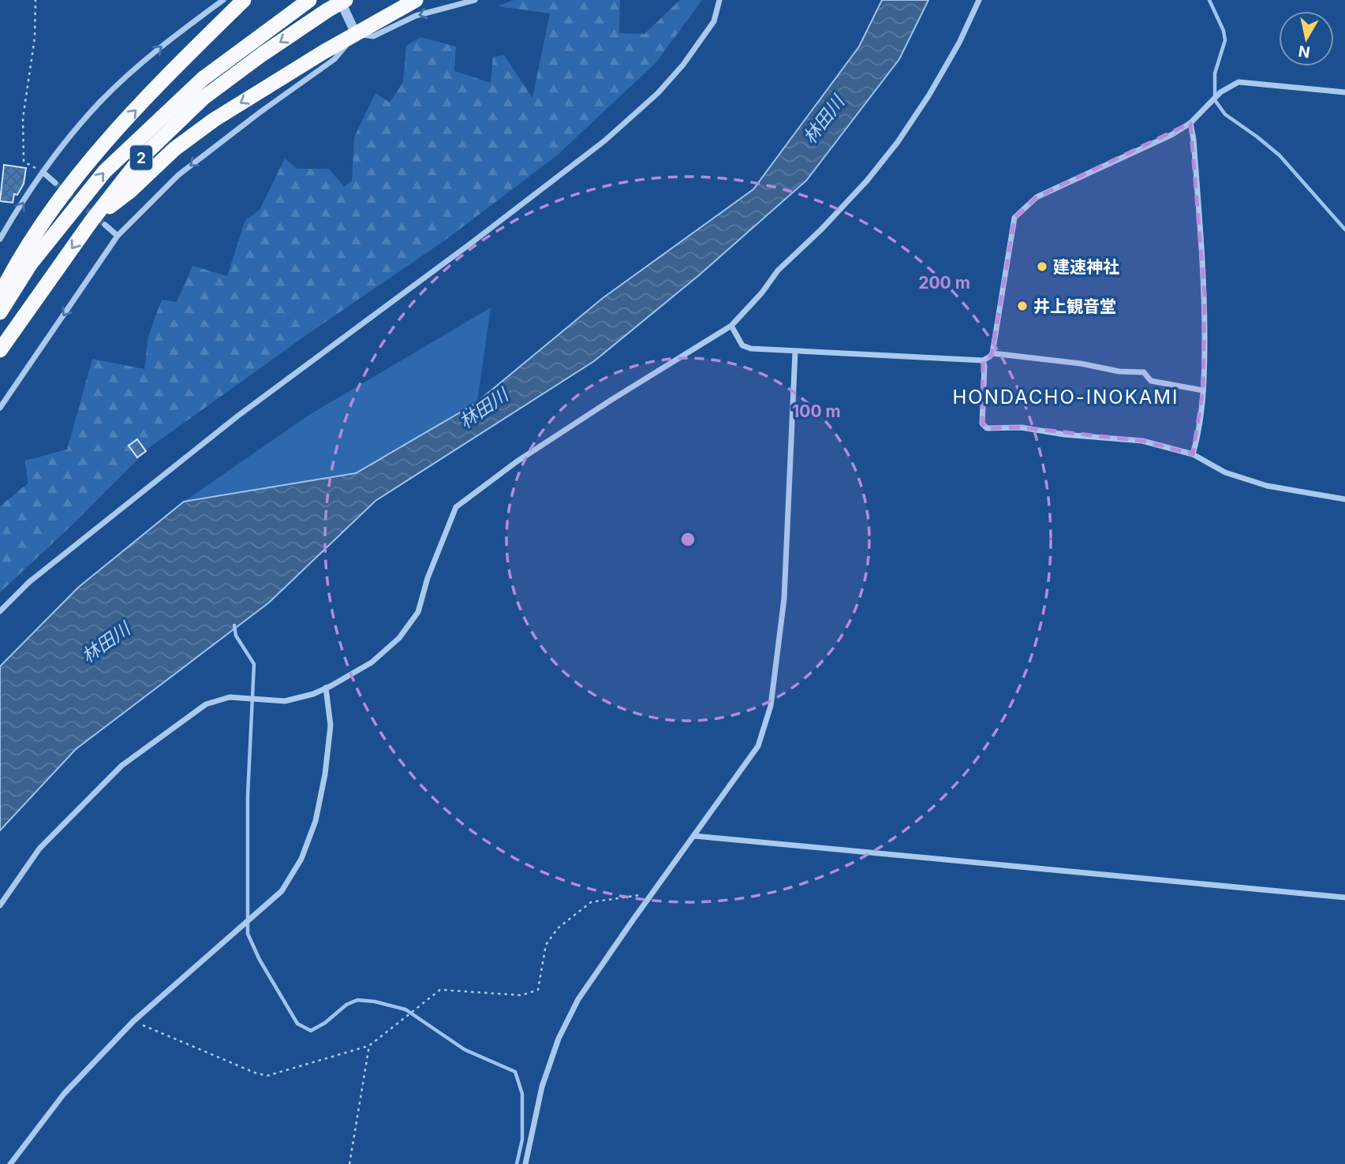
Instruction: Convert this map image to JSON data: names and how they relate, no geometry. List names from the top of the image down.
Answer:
{
  "streets": {
    "highway": ["2"]
  },
  "districts": ["HONDACHO-INOKAMI"],
  "water": ["林田川"],
  "places": ["建速神社", "井上観音堂"],
  "north": "bottom",
  "rings": ["200 m", "100 m"]
}
